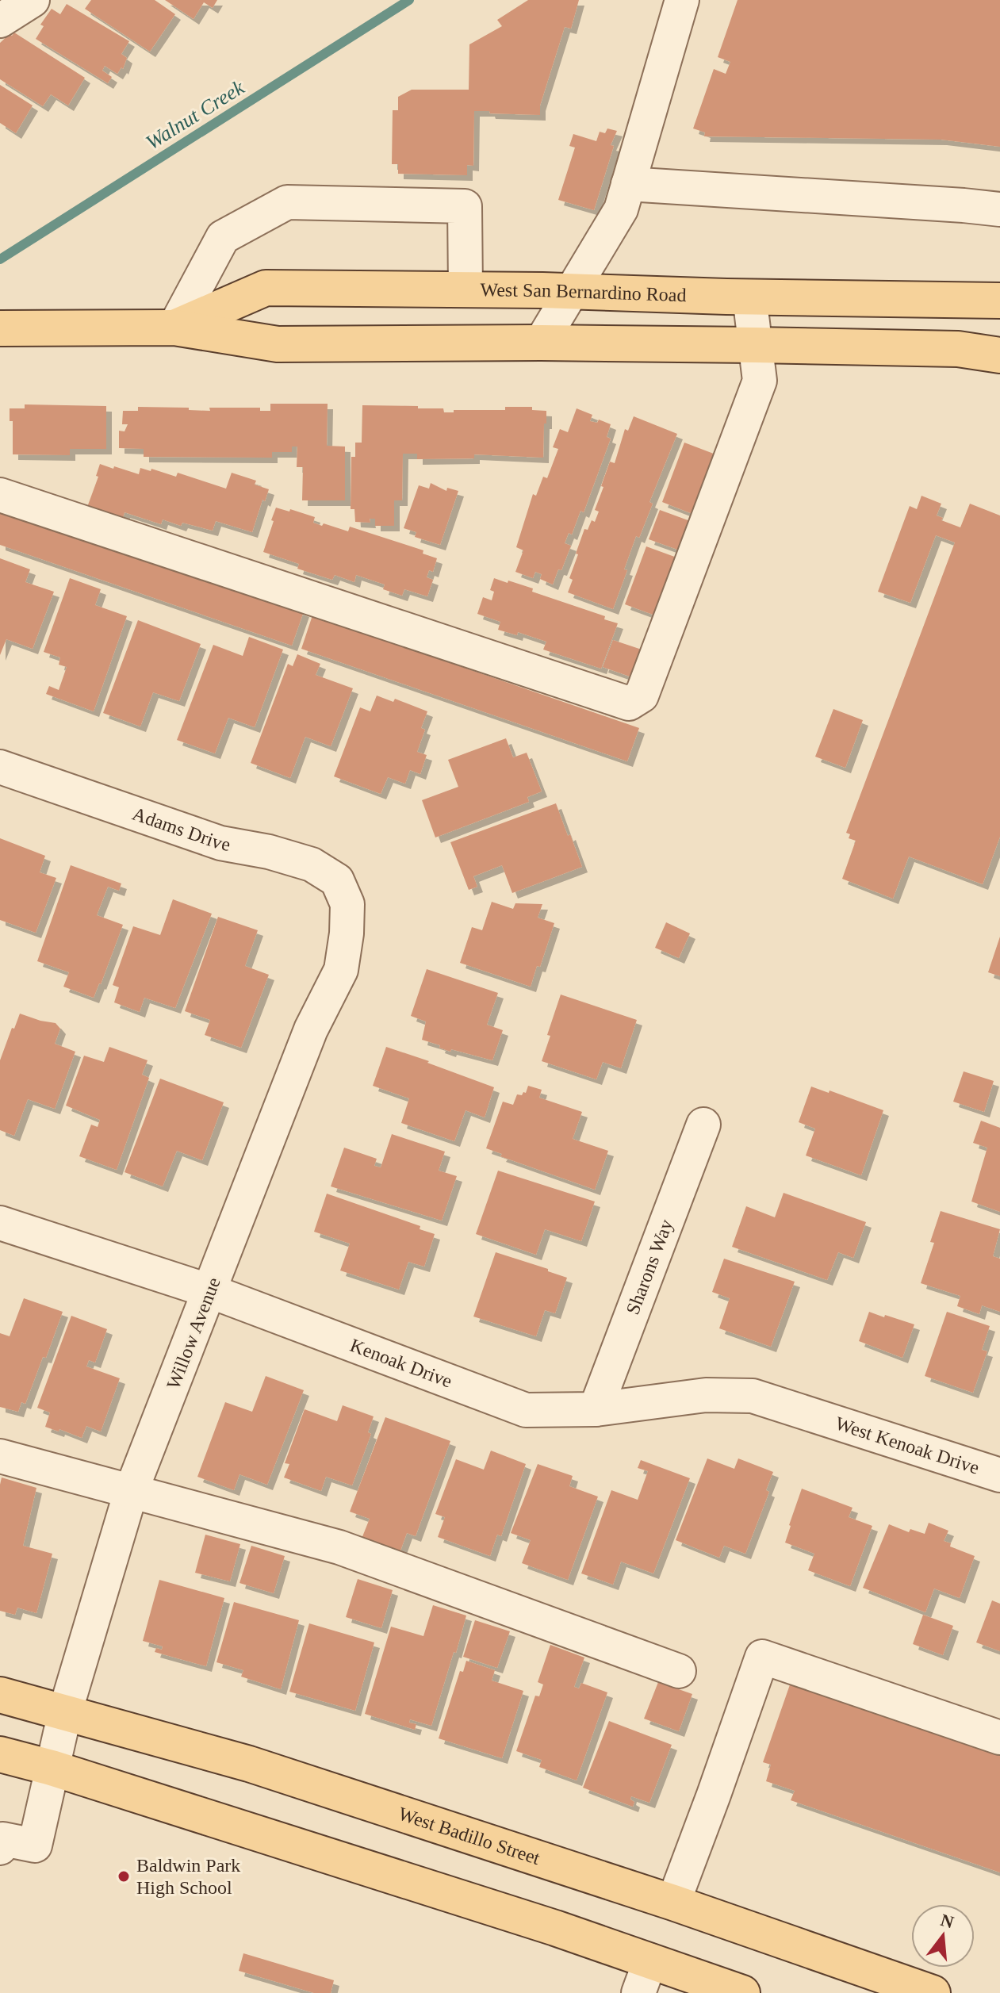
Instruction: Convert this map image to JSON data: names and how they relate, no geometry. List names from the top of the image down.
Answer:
{
  "streets": {
    "main road": ["West San Bernardino Road", "West Badillo Street"],
    "street": [
      "Adams Drive",
      "Sharons Way",
      "Willow Avenue",
      "Kenoak Drive",
      "West Kenoak Drive"
    ]
  },
  "crossings": [
    ["Adams Drive", "Willow Avenue"],
    ["Sharons Way", "Kenoak Drive"],
    ["Willow Avenue", "Kenoak Drive"],
    ["Willow Avenue", "West Badillo Street"],
    ["Kenoak Drive", "West Kenoak Drive"]
  ],
  "water": ["Walnut Creek"],
  "places": ["Baldwin Park High School"],
  "north": "top"
}
